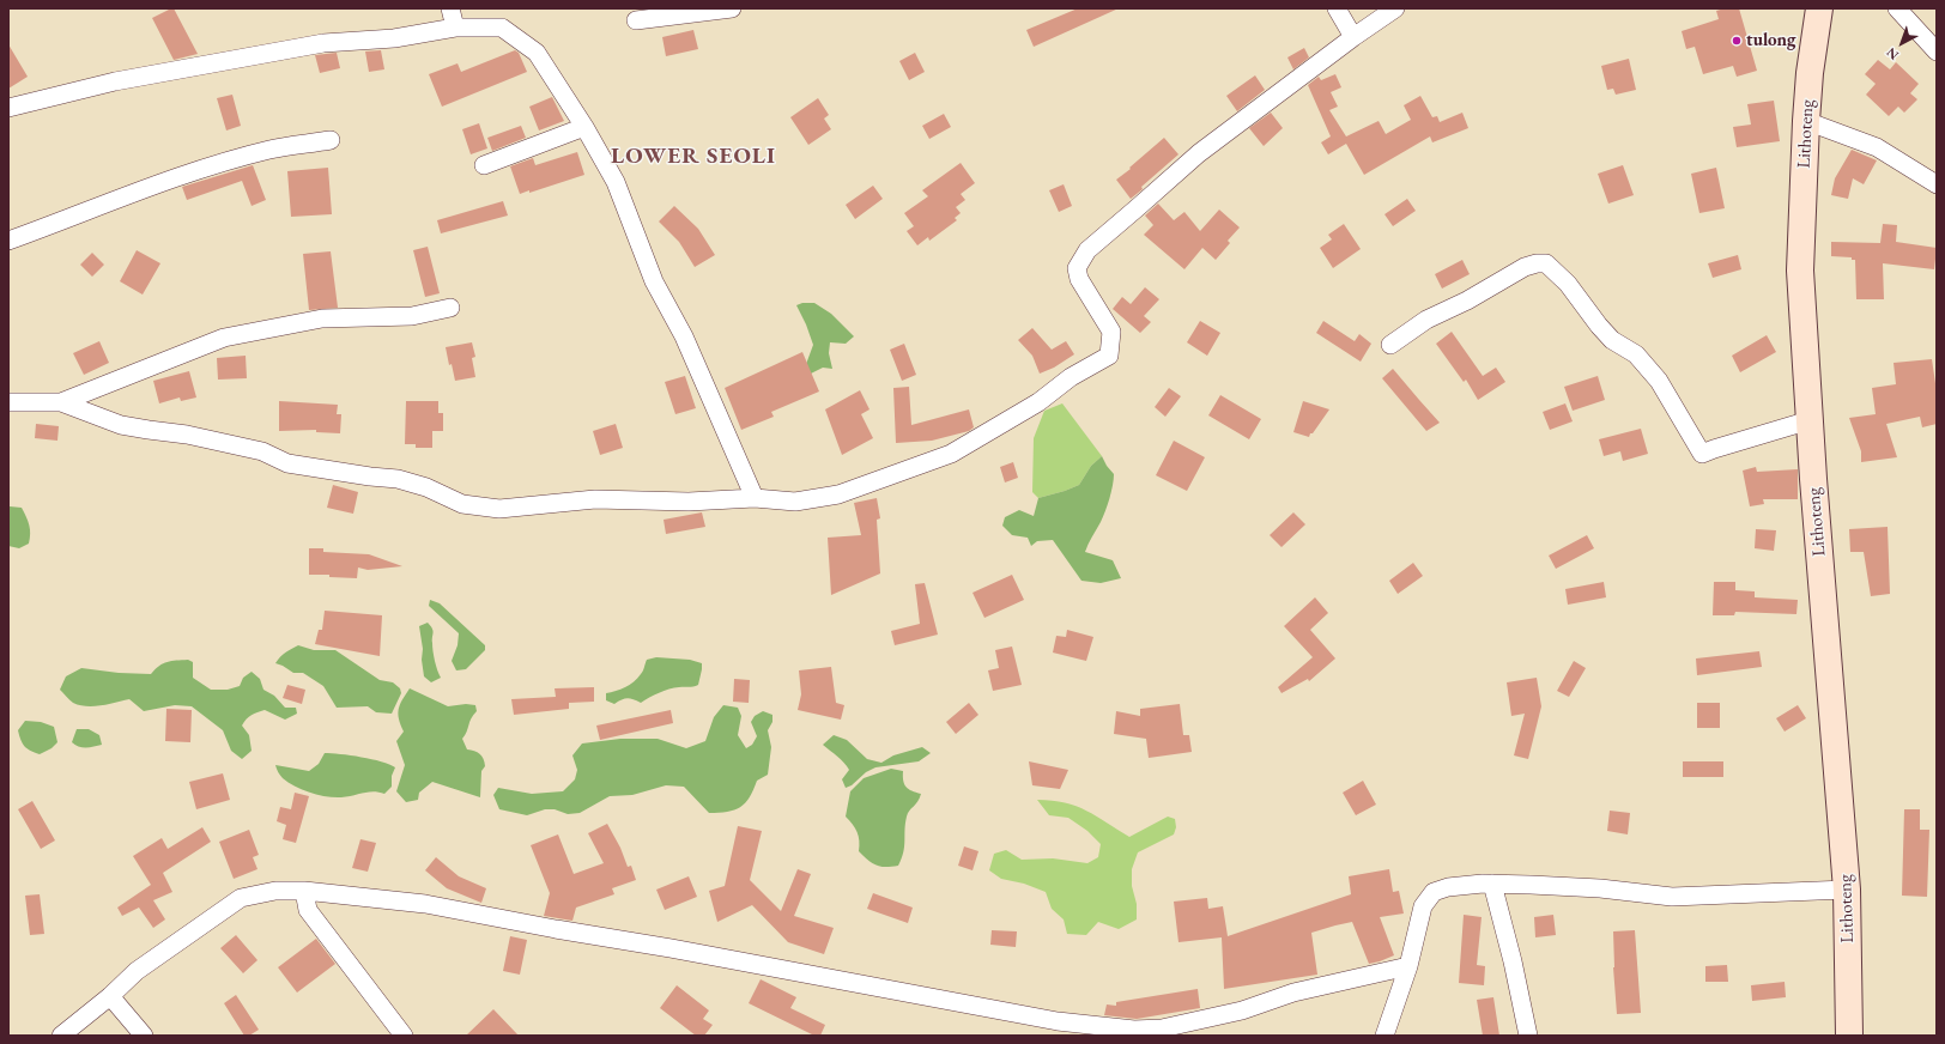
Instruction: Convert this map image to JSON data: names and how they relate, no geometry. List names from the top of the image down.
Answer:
{
  "streets": {
    "main road": ["Lithoteng"]
  },
  "districts": ["LOWER SEOLI"],
  "places": ["tulong"],
  "north": "bottom left"
}
